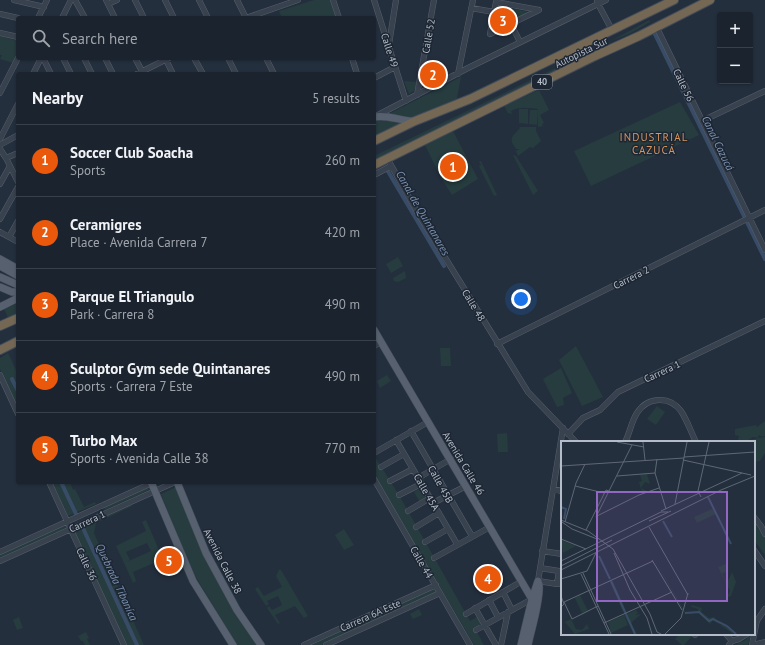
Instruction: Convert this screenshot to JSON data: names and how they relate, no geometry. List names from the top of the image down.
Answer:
{
  "streets": {
    "highway": ["Autopista Sur", "40"],
    "main road": ["Avenida Calle 46", "Avenida Calle 38"],
    "street": [
      "Calle 52",
      "Calle 49",
      "Calle 56",
      "Carrera 2",
      "Calle 48",
      "Carrera 1",
      "Calle 45B",
      "Calle 45A",
      "Calle 44",
      "Calle 36",
      "Carrera 6A Este"
    ]
  },
  "crossings": [
    ["Autopista Sur", "Calle 56"],
    ["Autopista Sur", "Calle 48"],
    ["Calle 56", "Carrera 2"],
    ["Carrera 2", "Calle 48"],
    ["Calle 48", "Carrera 1"],
    ["Carrera 1", "Calle 36"],
    ["Calle 44", "Carrera 6A Este"]
  ],
  "districts": ["INDUSTRIAL CAZUCÁ"],
  "water": ["Canal Cazucá", "Canal de Quintanares", "Quebrada Tibaníca"],
  "page": {
    "pins": [
      "3",
      "2",
      "1",
      "5",
      "4"
    ],
    "map_buttons": ["+", "−"],
    "search": "Search here",
    "heading": ["Nearby", "5 results"],
    "list": [
      {
        "mark": "1",
        "name": "Soccer Club Soacha",
        "note": "Sports",
        "value": "260 m"
      },
      {
        "mark": "2",
        "name": "Ceramigres",
        "note": "Place · Avenida Carrera 7",
        "value": "420 m"
      },
      {
        "mark": "3",
        "name": "Parque El Triangulo",
        "note": "Park · Carrera 8",
        "value": "490 m"
      },
      {
        "mark": "4",
        "name": "Sculptor Gym sede Quintanares",
        "note": "Sports · Carrera 7 Este",
        "value": "490 m"
      },
      {
        "mark": "5",
        "name": "Turbo Max",
        "note": "Sports · Avenida Calle 38",
        "value": "770 m"
      }
    ]
  }
}
